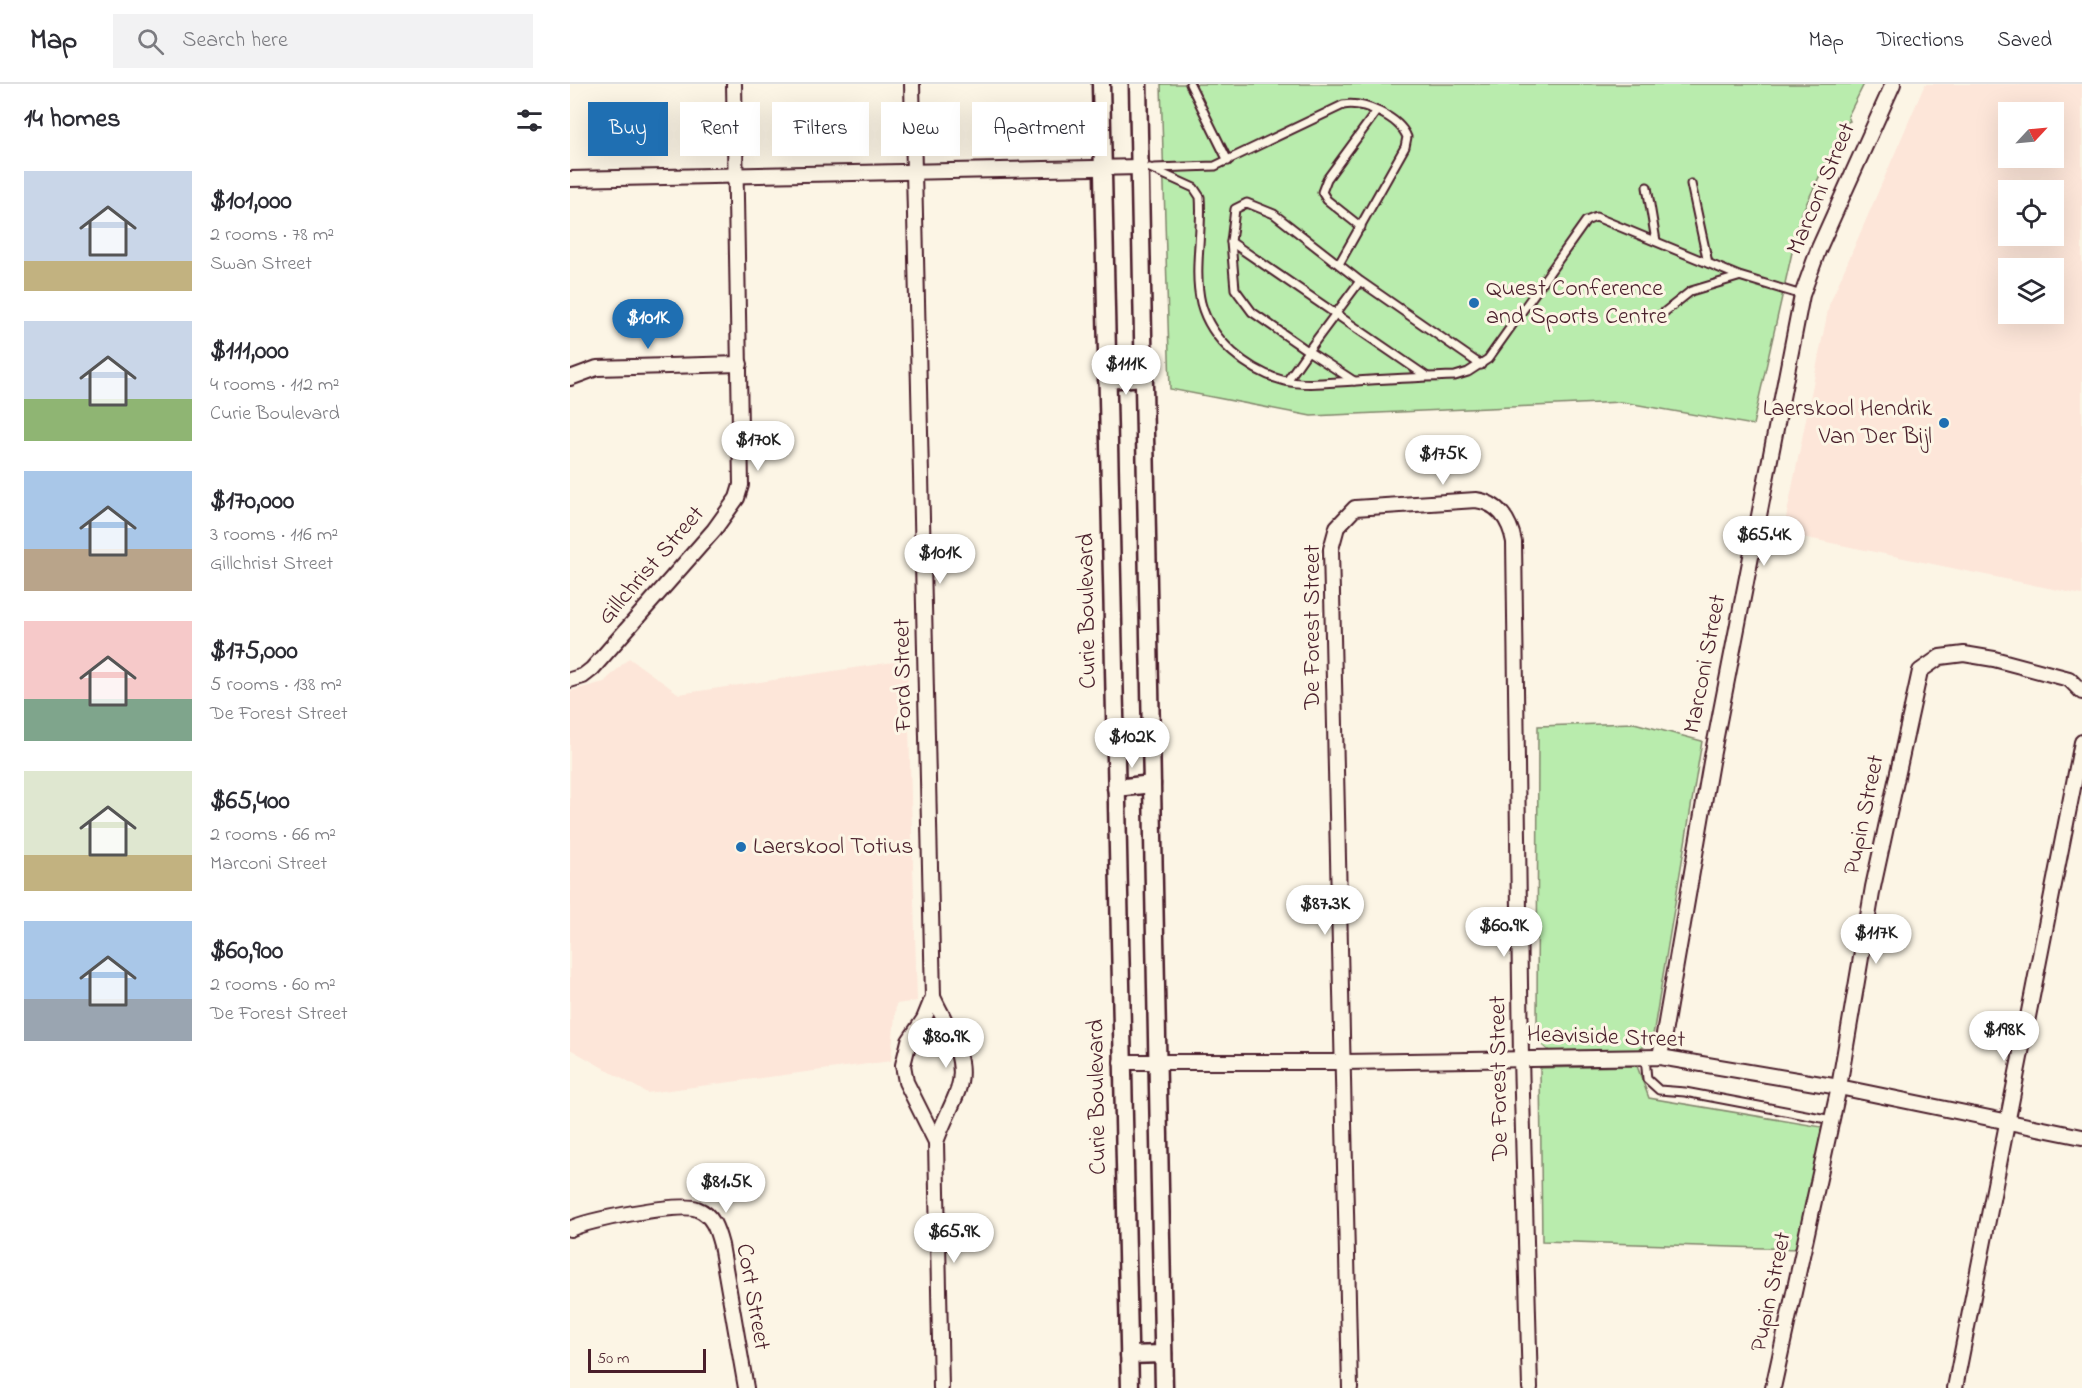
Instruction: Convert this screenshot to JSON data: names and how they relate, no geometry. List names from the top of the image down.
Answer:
{
  "streets": {
    "street": [
      "Marconi Street",
      "Gillchrist Street",
      "Curie Boulevard",
      "De Forest Street",
      "Ford Street",
      "Pupin Street",
      "Heaviside Street",
      "Cort Street"
    ]
  },
  "crossings": [
    ["Marconi Street", "Heaviside Street"],
    ["Curie Boulevard", "Heaviside Street"],
    ["De Forest Street", "Heaviside Street"],
    ["Pupin Street", "Heaviside Street"]
  ],
  "places": ["Quest Conference and Sports Centre", "Laerskool Hendrik Van Der Bijl", "Laerskool Totius"],
  "scale_bar": "50 m",
  "north": "top right",
  "page": {
    "header": "Map",
    "search": "Search here",
    "nav": ["Map", "Directions", "Saved"],
    "heading": "14 homes",
    "chip": [
      "Buy",
      "Rent",
      "Filters",
      "New",
      "Apartment"
    ],
    "list": [
      {
        "name": "$101,000",
        "note": "2 rooms · 78 m² · Swan Street"
      },
      {
        "name": "$111,000",
        "note": "4 rooms · 112 m² · Curie Boulevard"
      },
      {
        "name": "$170,000",
        "note": "3 rooms · 116 m² · Gillchrist Street"
      },
      {
        "name": "$175,000",
        "note": "5 rooms · 138 m² · De Forest Street"
      },
      {
        "name": "$65,400",
        "note": "2 rooms · 66 m² · Marconi Street"
      },
      {
        "name": "$60,900",
        "note": "2 rooms · 60 m² · De Forest Street"
      }
    ],
    "price": [
      "$101K",
      "$111K",
      "$170K",
      "$175K",
      "$65.4K",
      "$101K",
      "$102K",
      "$87.3K",
      "$60.9K",
      "$117K",
      "$198K",
      "$80.9K",
      "$81.5K",
      "$65.9K"
    ],
    "scale": "50 m"
  }
}
